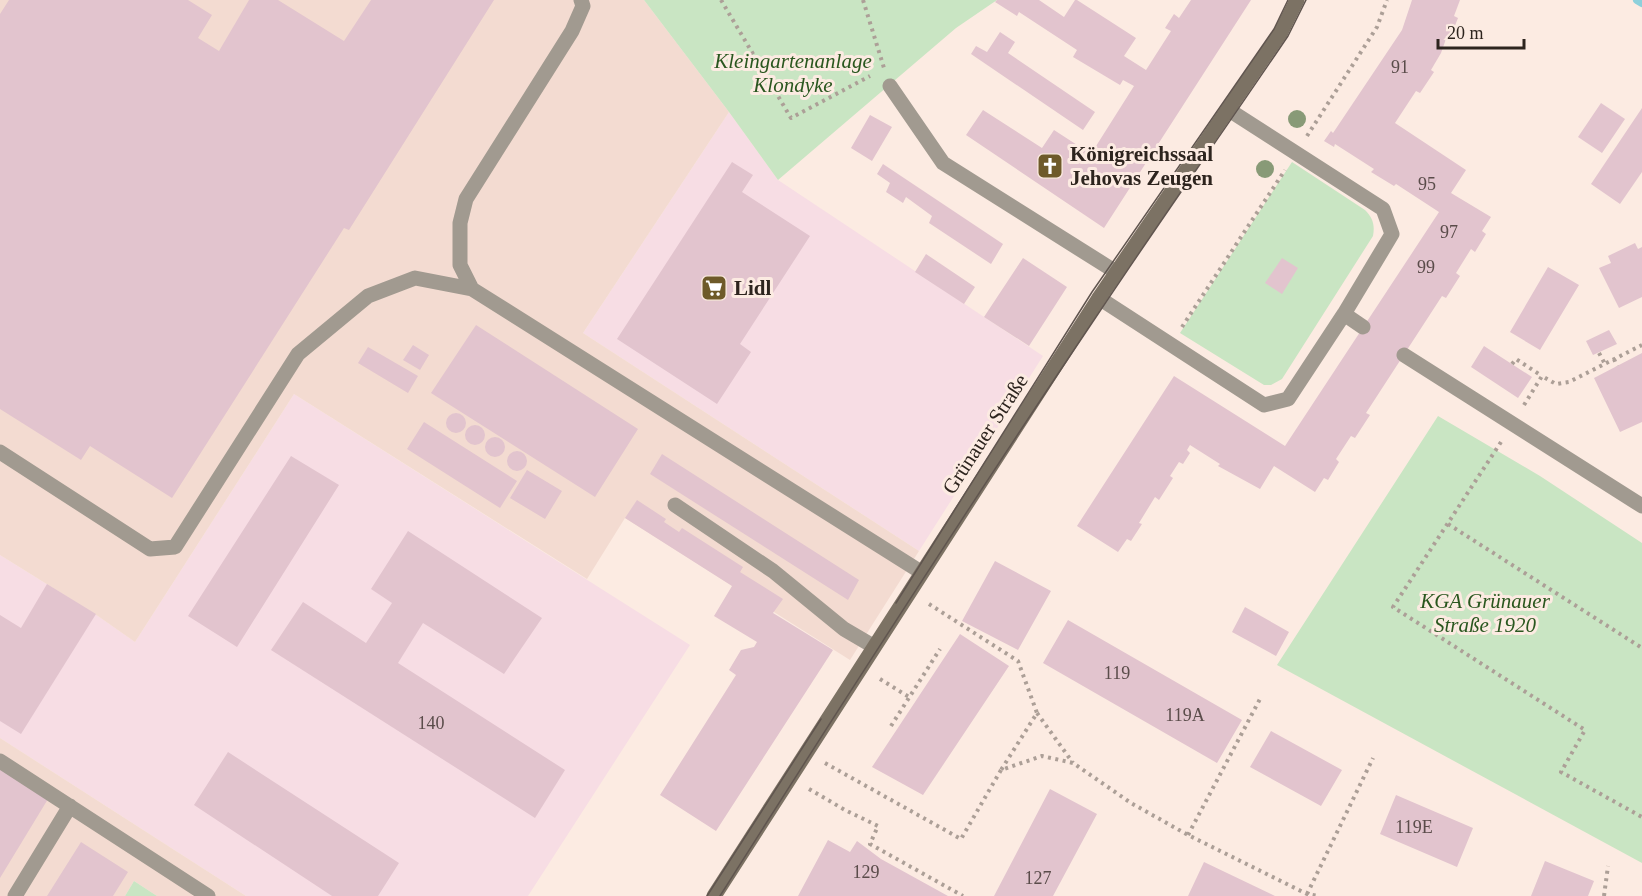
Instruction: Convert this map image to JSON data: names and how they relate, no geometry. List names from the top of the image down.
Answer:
{
  "streets": {
    "main road": ["Grünauer Straße"]
  },
  "parks": ["Kleingartenanlage Klondyke", "KGA Grünauer Straße 1920"],
  "places": {
    "church": ["Königreichssaal Jehovas Zeugen"],
    "supermarket": ["Lidl"]
  },
  "house_numbers": [
    "91",
    "95",
    "97",
    "99",
    "119",
    "119A",
    "140",
    "119E",
    "129",
    "127"
  ],
  "scale_bar": "20 m"
}
